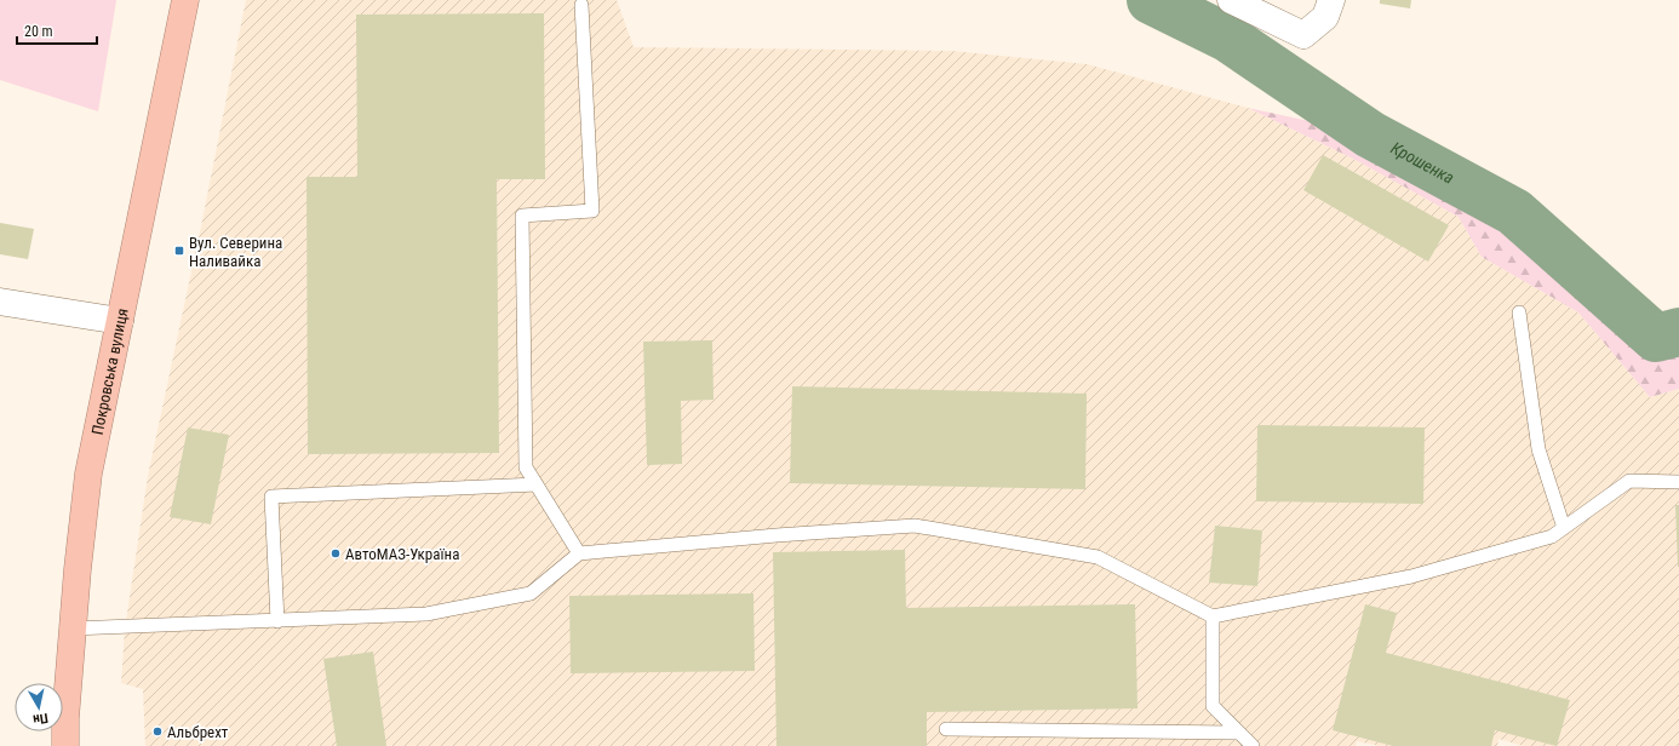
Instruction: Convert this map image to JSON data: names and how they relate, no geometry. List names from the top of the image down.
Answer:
{
  "streets": {
    "highway": ["Покровська вулиця"]
  },
  "water": ["Крошенка"],
  "places": {
    "transit": ["Вул. Северина Наливайка"],
    "other": ["АвтоМАЗ-Україна", "Альбрехт"]
  },
  "scale_bar": "20 m",
  "north": "bottom"
}
